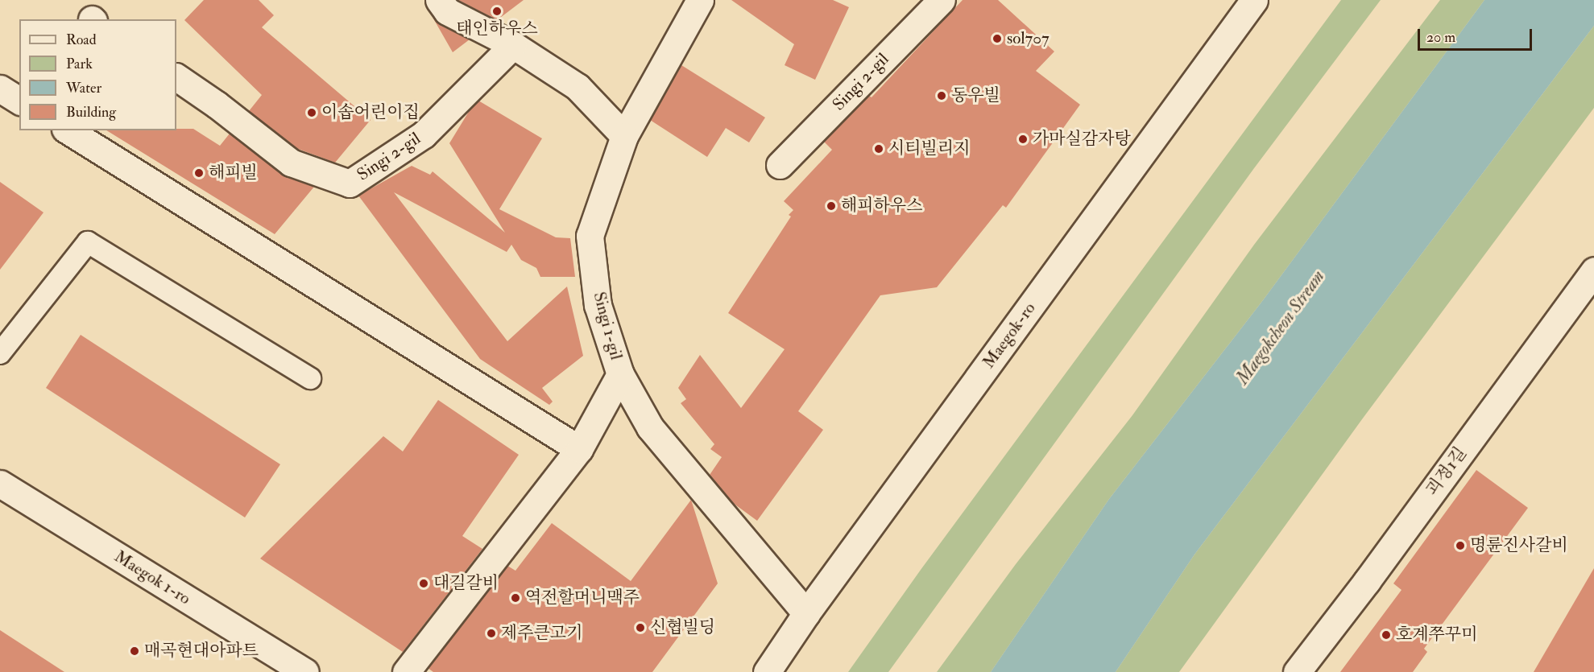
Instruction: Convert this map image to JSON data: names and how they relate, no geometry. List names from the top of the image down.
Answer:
{
  "streets": {
    "street": [
      "Singi 2-gil",
      "Singi 1-gil",
      "Maegok-ro",
      "괴정1길",
      "Maegok 1-ro"
    ]
  },
  "crossings": [
    ["Singi 1-gil", "Maegok-ro"]
  ],
  "water": ["Maegokcheon Stream"],
  "places": [
    "태인하우스",
    "sol707",
    "동우빌",
    "이솝어린이집",
    "가마실감자탕",
    "시티빌리지",
    "해피빌",
    "해피하우스",
    "명륜진사갈비",
    "대길갈비",
    "역전할머니맥주",
    "신협빌딩",
    "제주큰고기",
    "호계쭈꾸미",
    "매곡현대아파트"
  ],
  "legend": [
    "Road",
    "Park",
    "Water",
    "Building"
  ],
  "scale_bar": "20 m"
}
